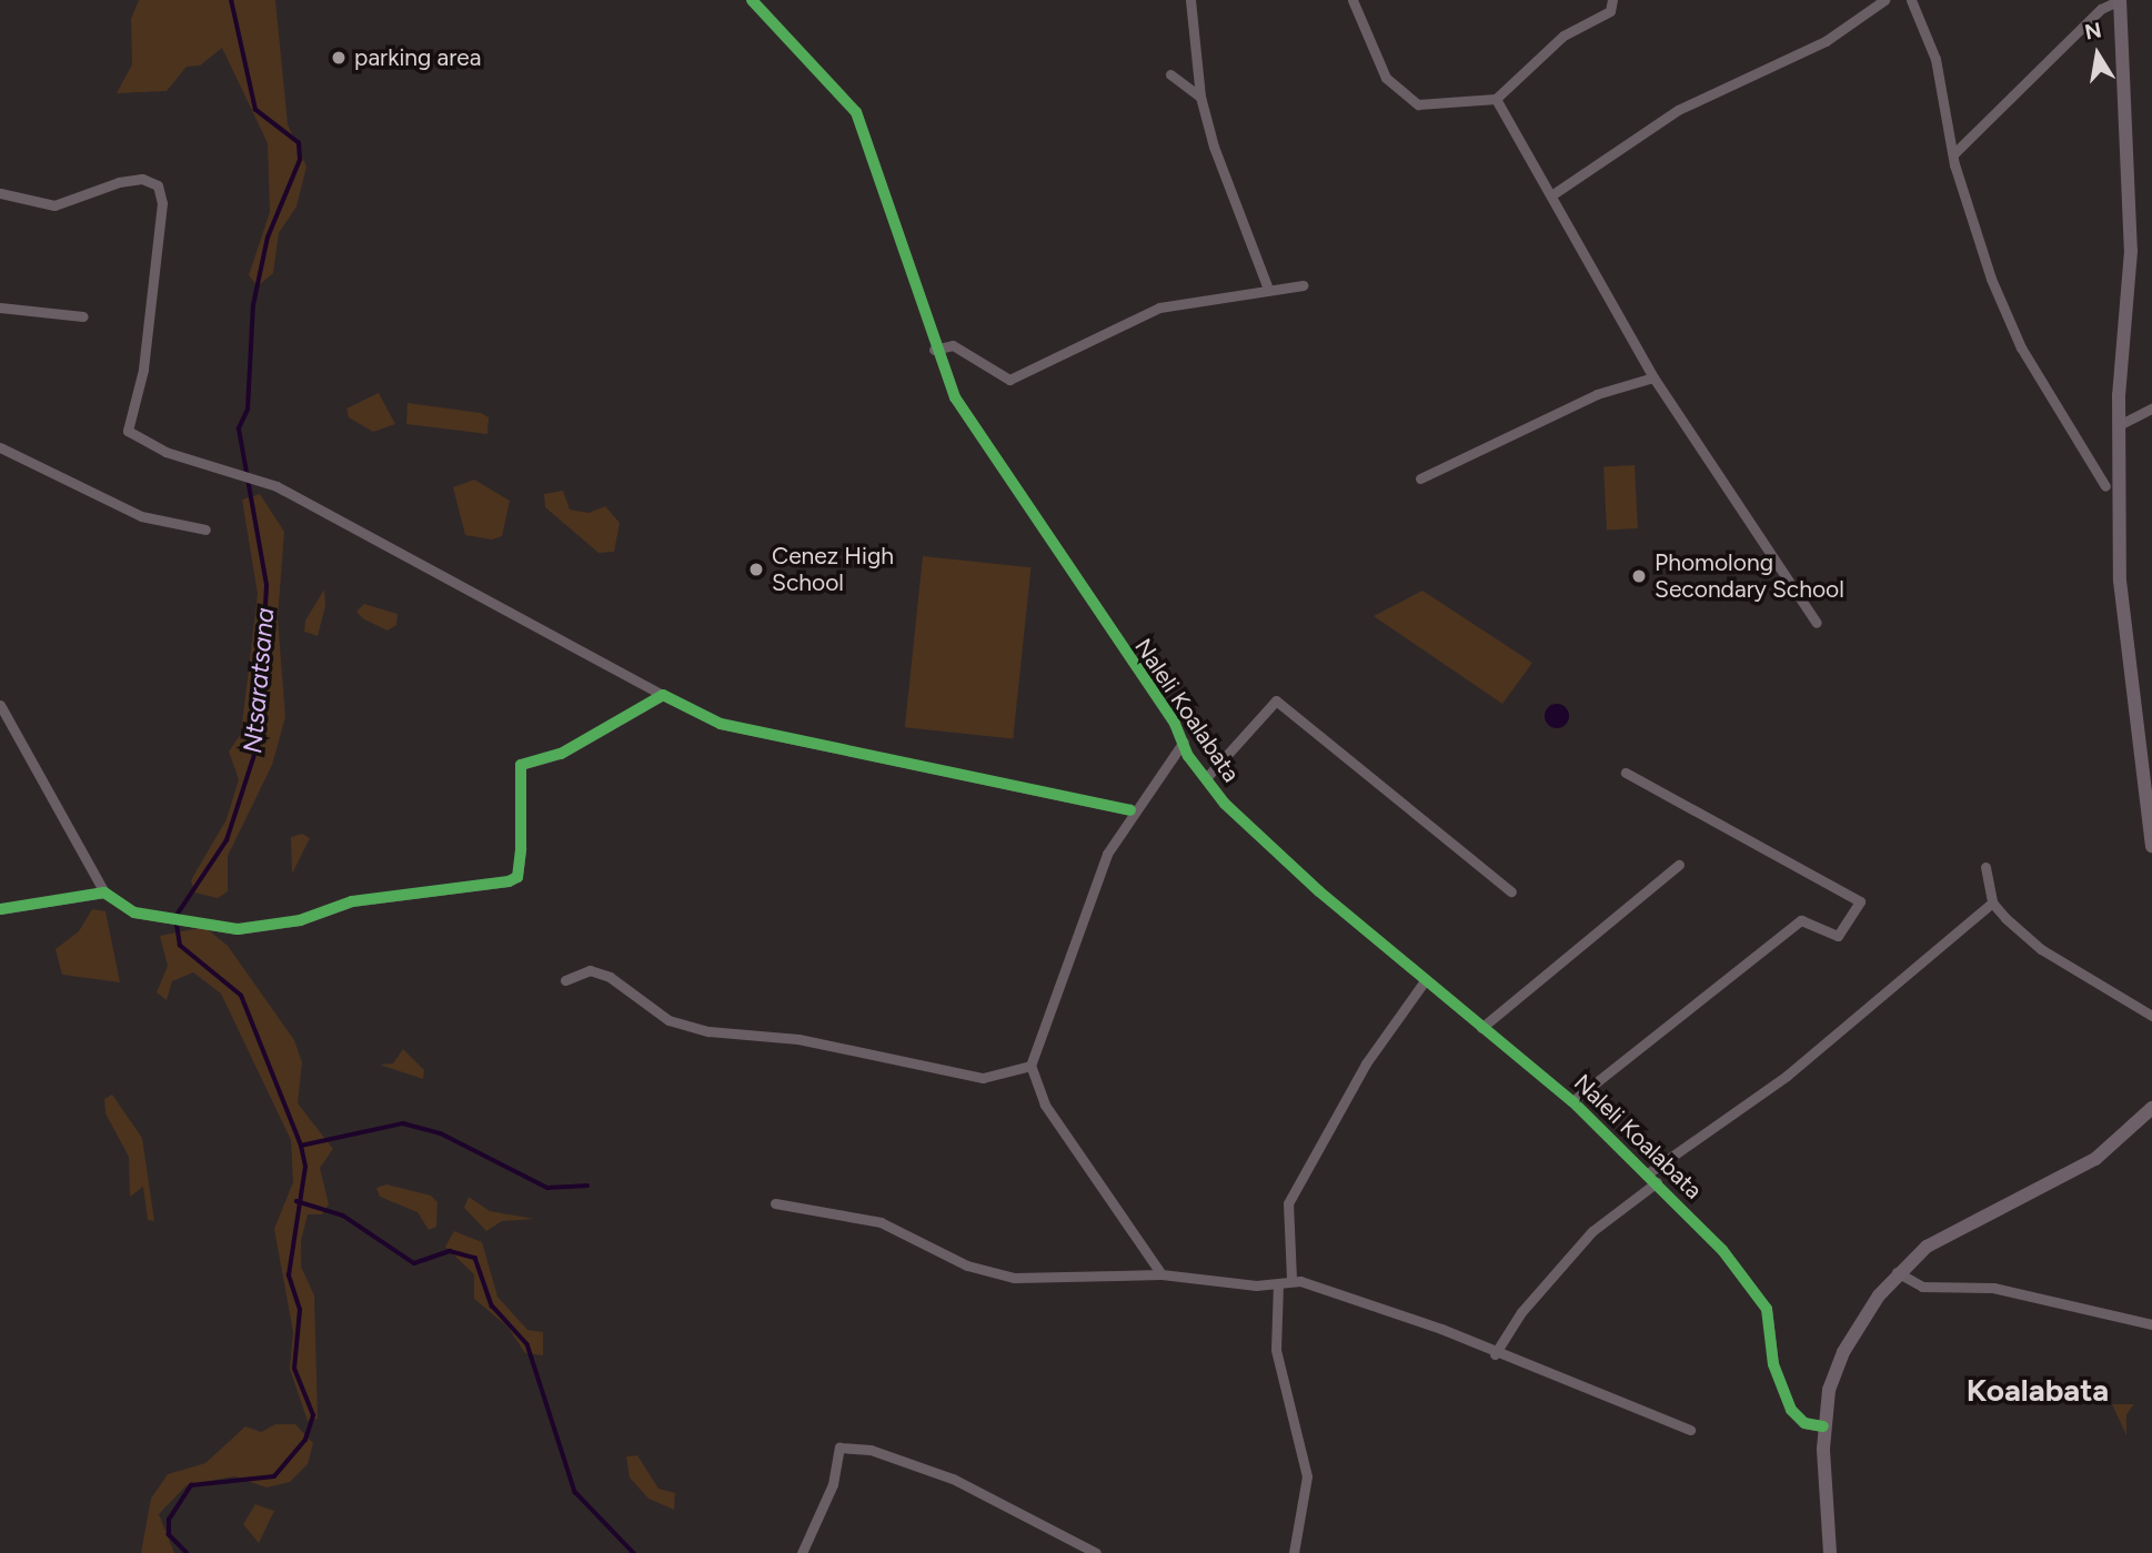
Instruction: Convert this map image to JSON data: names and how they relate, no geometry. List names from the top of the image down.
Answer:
{
  "streets": {
    "street": ["Naleli Koalabata"]
  },
  "districts": ["Koalabata"],
  "water": ["Ntsaratsana"],
  "places": ["parking area", "Cenez High School", "Phomolong Secondary School"],
  "north": "top"
}
